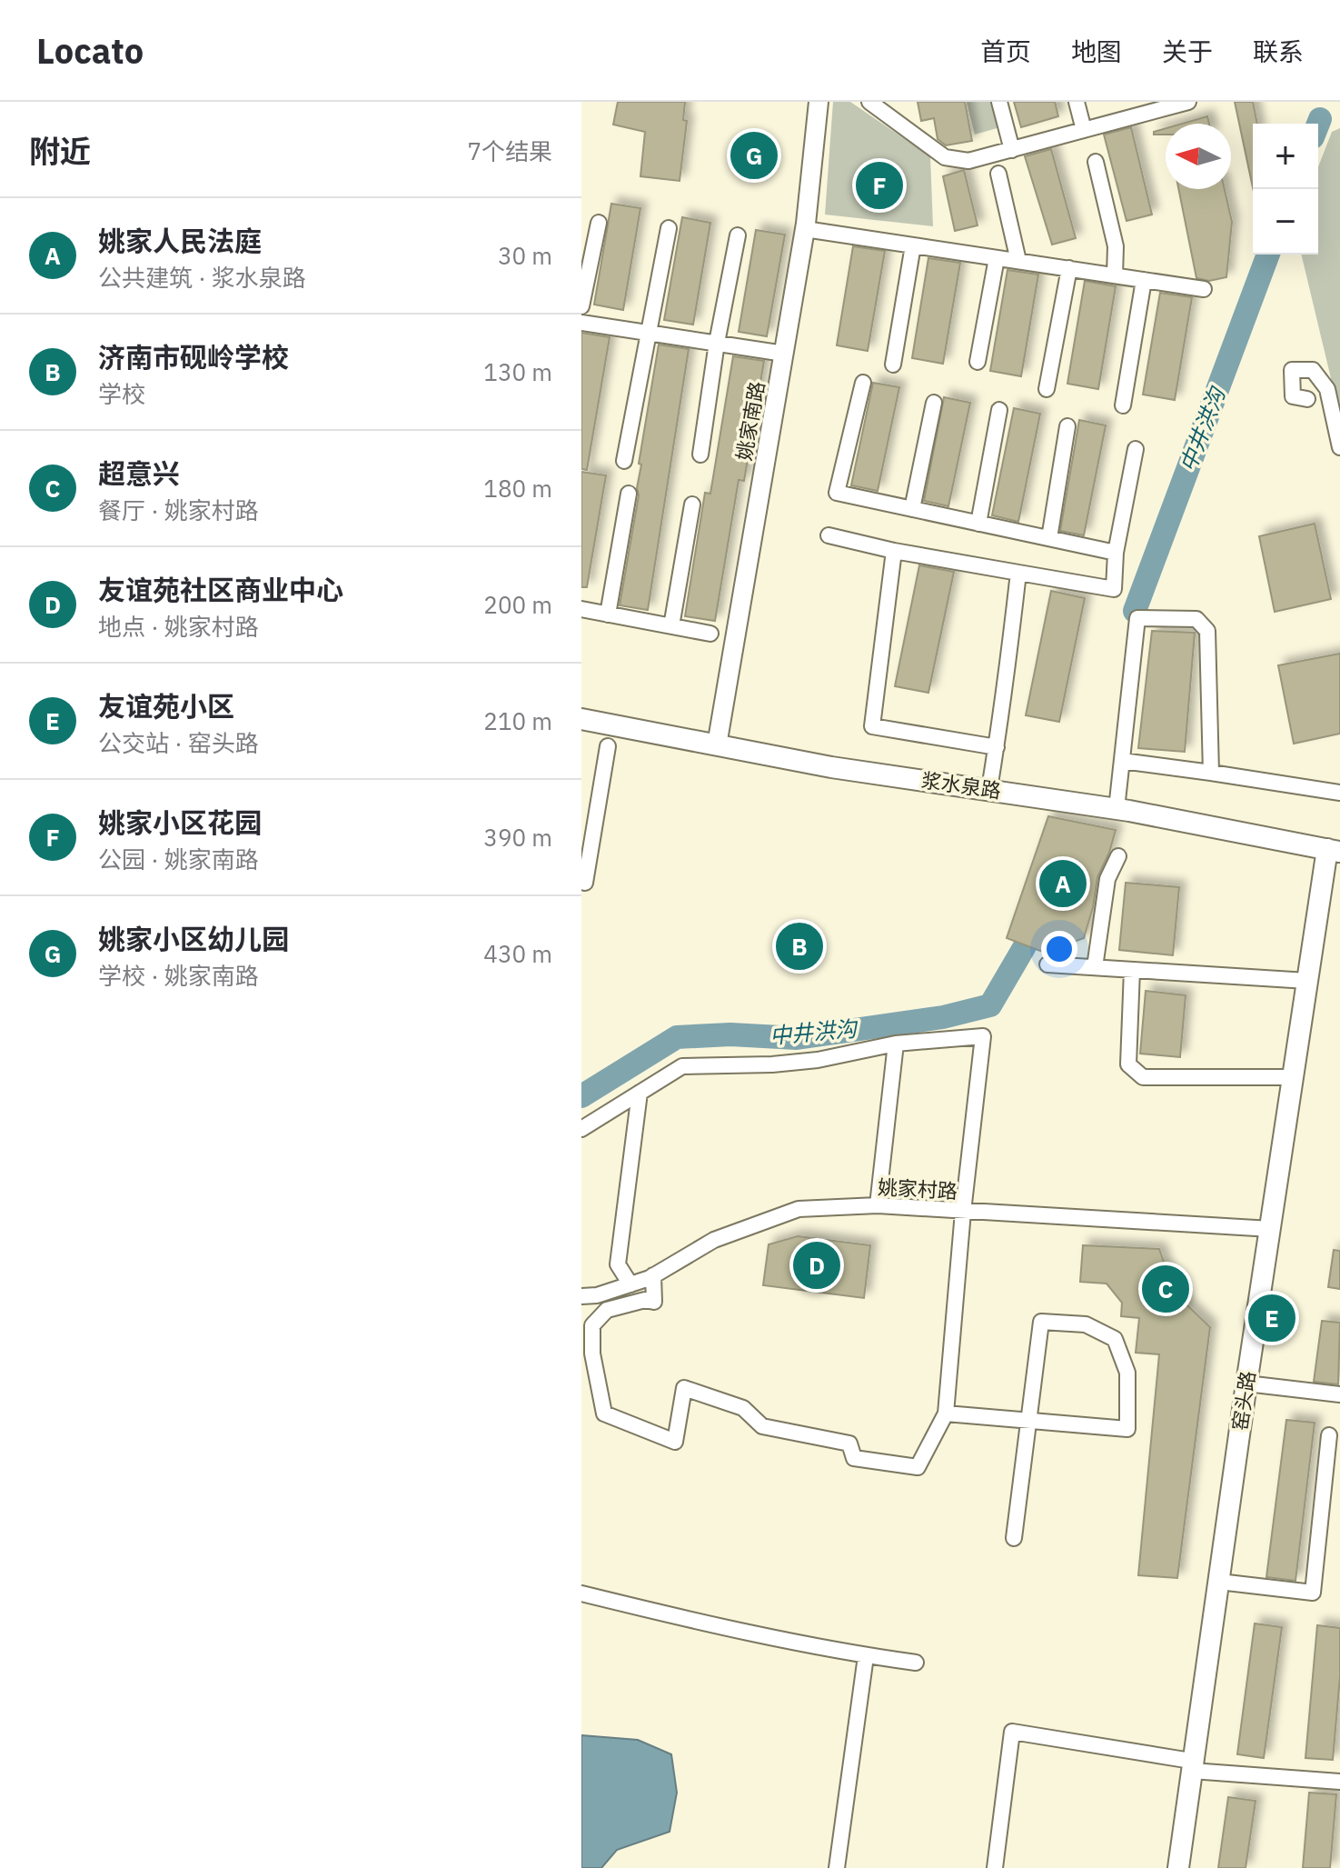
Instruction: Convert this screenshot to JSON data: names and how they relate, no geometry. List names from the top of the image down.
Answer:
{
  "streets": {
    "main road": ["浆水泉路", "窑头路"],
    "street": ["姚家南路", "姚家村路"]
  },
  "crossings": [
    ["姚家南路", "浆水泉路"],
    ["浆水泉路", "窑头路"],
    ["姚家村路", "窑头路"]
  ],
  "water": ["中井洪沟"],
  "north": "left",
  "page": {
    "header": "Locato",
    "nav": [
      "首页",
      "地图",
      "关于",
      "联系"
    ],
    "heading": ["附近", "7个结果"],
    "map_buttons": ["+", "−"],
    "pins": [
      "G",
      "F",
      "A",
      "B",
      "D",
      "C",
      "E"
    ],
    "list": [
      {
        "mark": "A",
        "name": "姚家人民法庭",
        "note": "公共建筑 · 浆水泉路",
        "value": "30 m"
      },
      {
        "mark": "B",
        "name": "济南市砚岭学校",
        "note": "学校",
        "value": "130 m"
      },
      {
        "mark": "C",
        "name": "超意兴",
        "note": "餐厅 · 姚家村路",
        "value": "180 m"
      },
      {
        "mark": "D",
        "name": "友谊苑社区商业中心",
        "note": "地点 · 姚家村路",
        "value": "200 m"
      },
      {
        "mark": "E",
        "name": "友谊苑小区",
        "note": "公交站 · 窑头路",
        "value": "210 m"
      },
      {
        "mark": "F",
        "name": "姚家小区花园",
        "note": "公园 · 姚家南路",
        "value": "390 m"
      },
      {
        "mark": "G",
        "name": "姚家小区幼儿园",
        "note": "学校 · 姚家南路",
        "value": "430 m"
      }
    ]
  }
}
